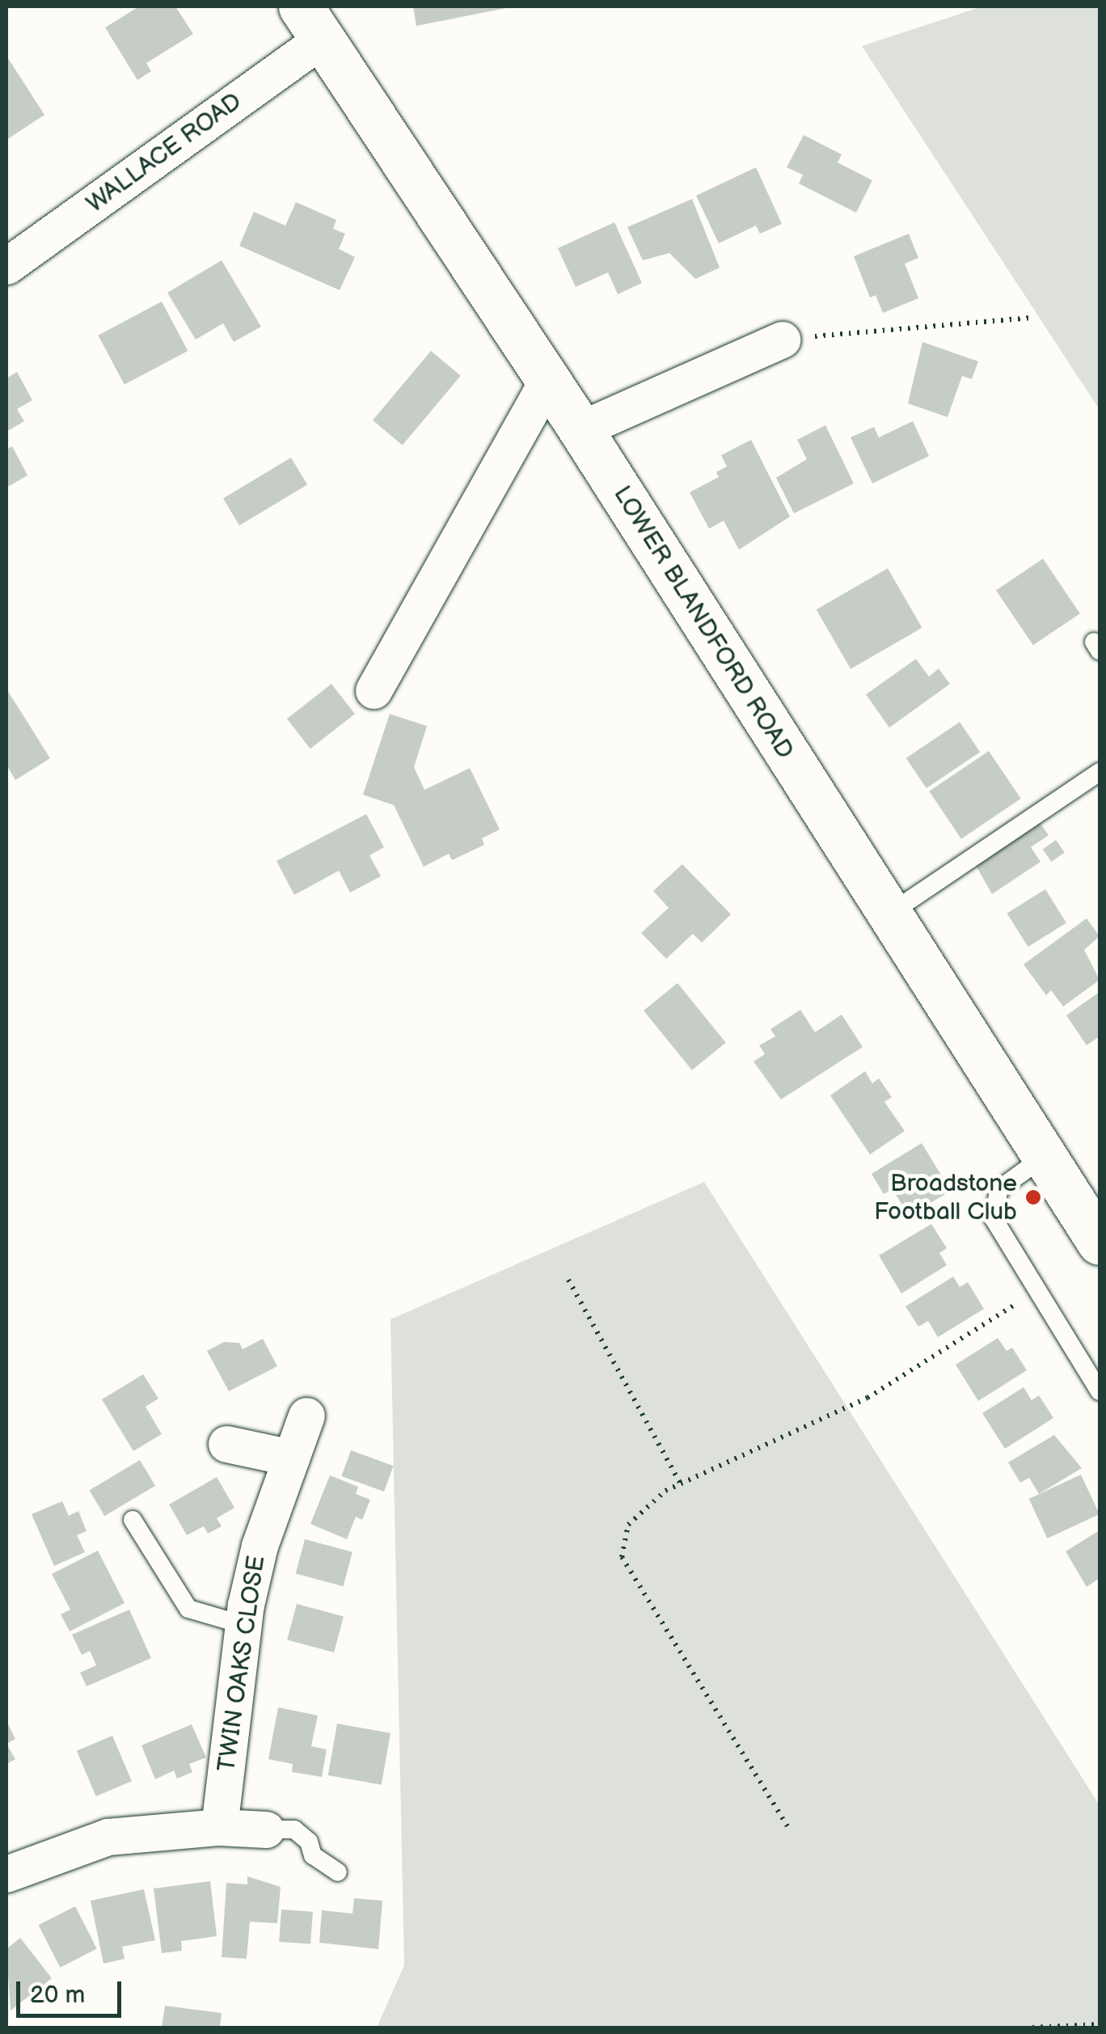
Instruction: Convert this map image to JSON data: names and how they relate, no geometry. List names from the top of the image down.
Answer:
{
  "streets": {
    "main road": ["LOWER BLANDFORD ROAD"],
    "street": ["WALLACE ROAD", "TWIN OAKS CLOSE"]
  },
  "crossings": [
    ["WALLACE ROAD", "LOWER BLANDFORD ROAD"]
  ],
  "places": ["Broadstone Football Club"],
  "scale_bar": "20 m"
}
